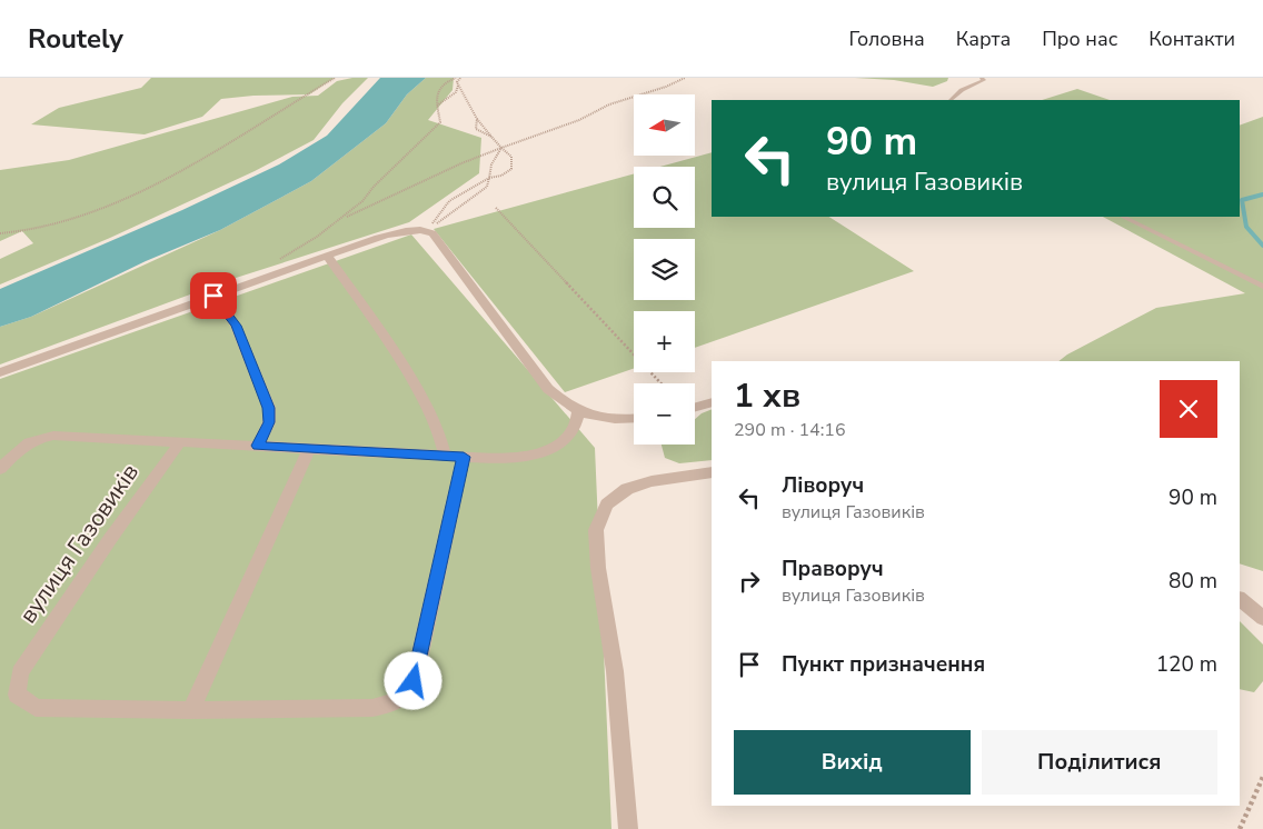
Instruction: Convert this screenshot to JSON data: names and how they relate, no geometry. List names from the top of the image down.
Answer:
{
  "streets": {
    "street": ["вулиця Газовиків"]
  },
  "north": "left",
  "page": {
    "header": "Routely",
    "nav": [
      "Головна",
      "Карта",
      "Про нас",
      "Контакти"
    ],
    "map_buttons": ["+", "−"],
    "turn": ["90 m", "вулиця Газовиків"],
    "heading": ["1 хв", "290 m · 14:16"],
    "list": [
      {
        "name": "Ліворуч",
        "note": "вулиця Газовиків",
        "value": "90 m"
      },
      {
        "name": "Праворуч",
        "note": "вулиця Газовиків",
        "value": "80 m"
      },
      {
        "name": "Пункт призначення",
        "value": "120 m"
      }
    ],
    "buttons": ["Вихід", "Поділитися"]
  }
}
